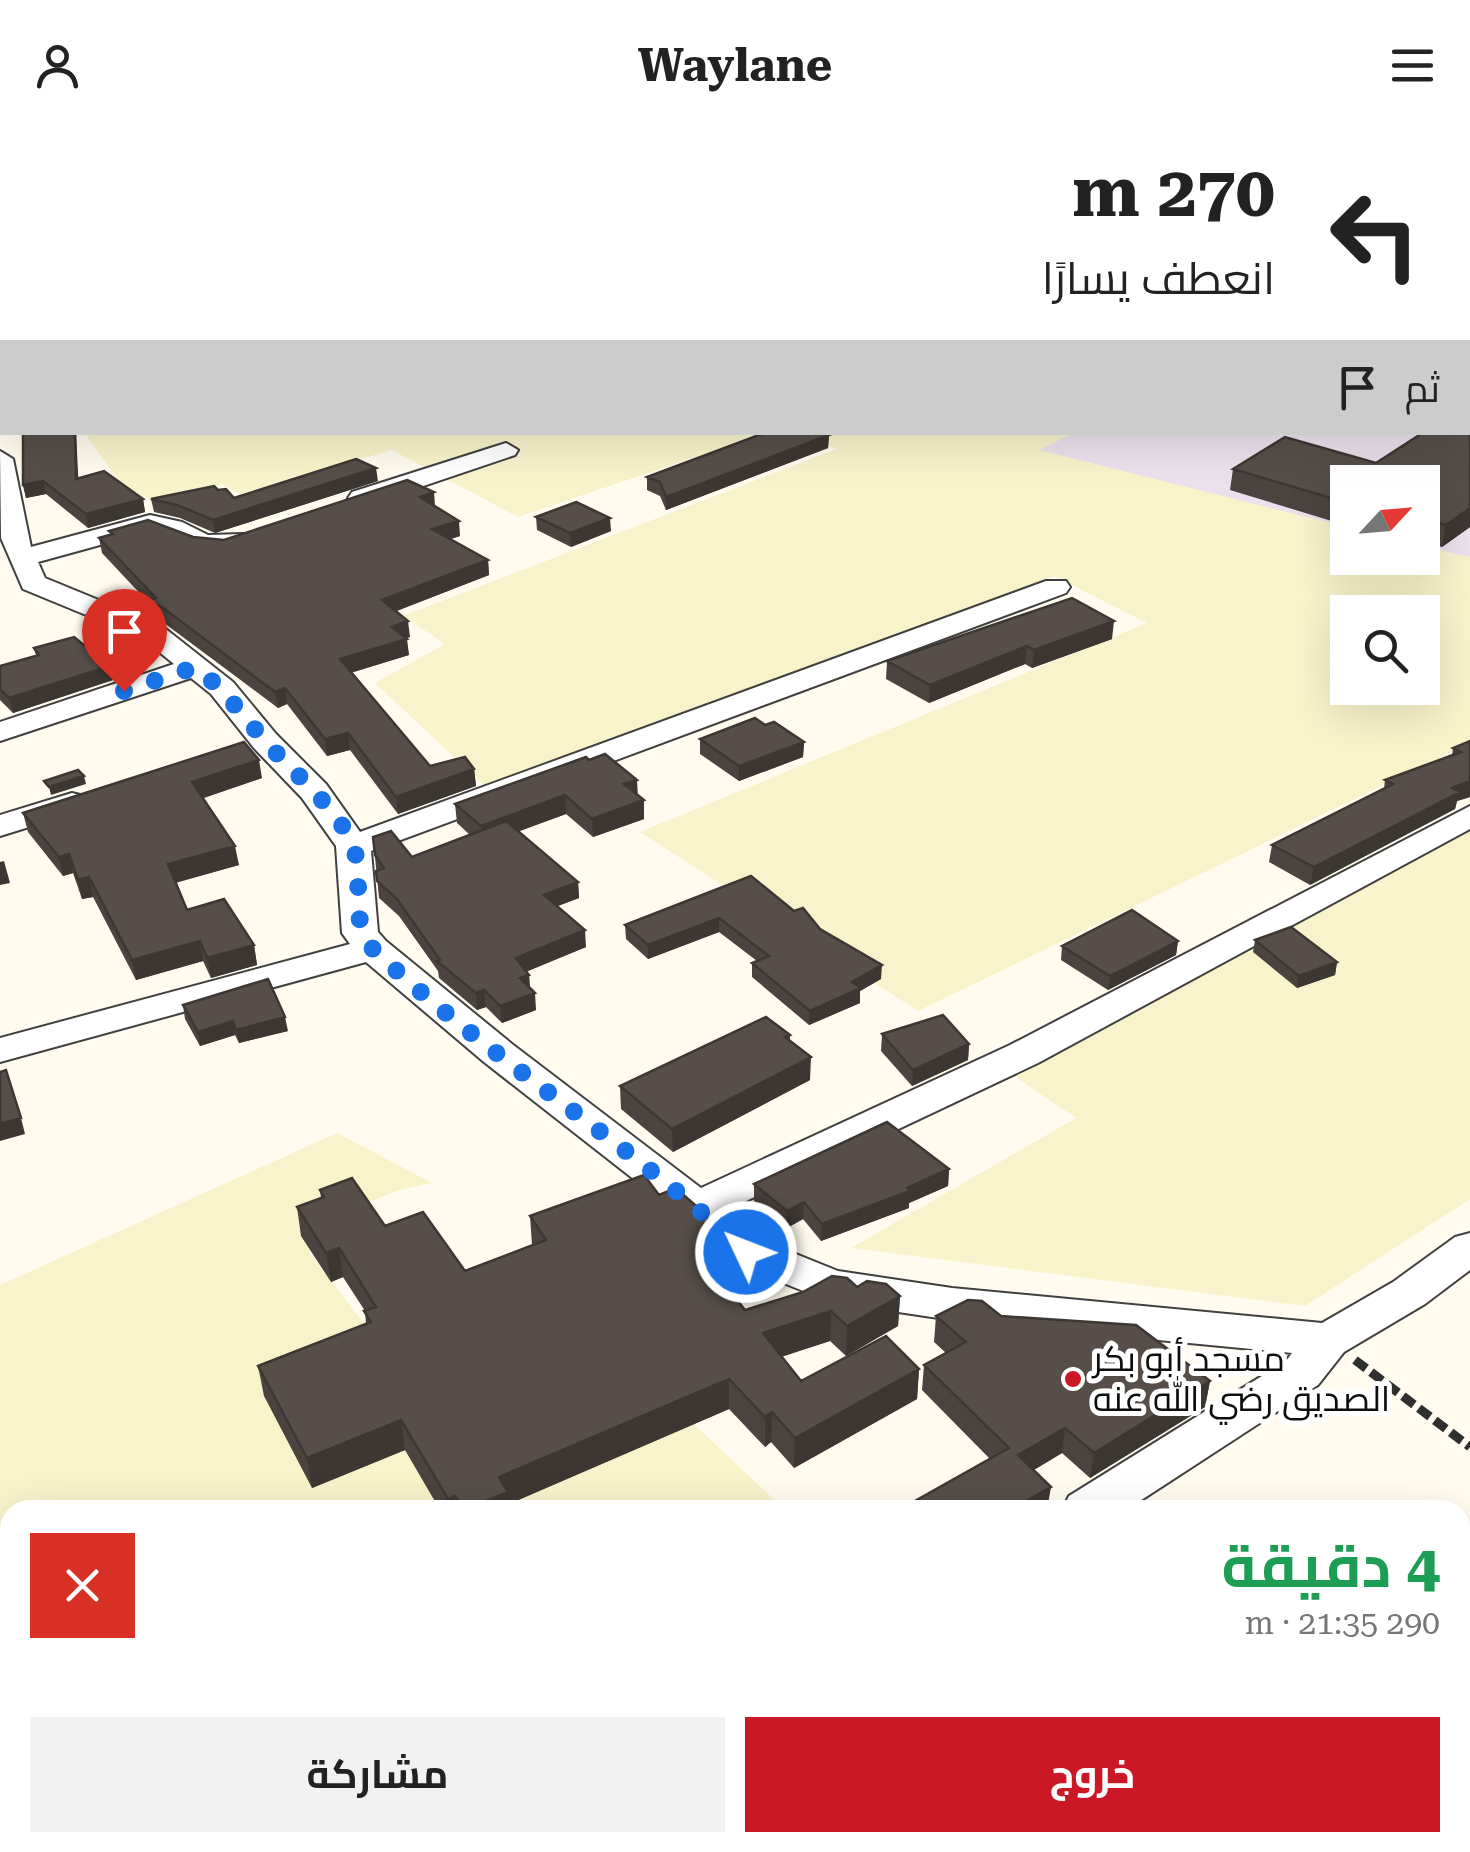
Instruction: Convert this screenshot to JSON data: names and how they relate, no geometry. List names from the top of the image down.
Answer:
{
  "places": ["مسجد أبو بكر الصديق رضي الله عنه"],
  "north": "top right",
  "page": {
    "header": "Waylane",
    "turn": ["270 m", "انعطف يسارًا"],
    "then": "ثم",
    "heading": ["4 دقيقة", "290 m · 21:35"],
    "buttons": ["خروج", "مشاركة"]
  }
}
